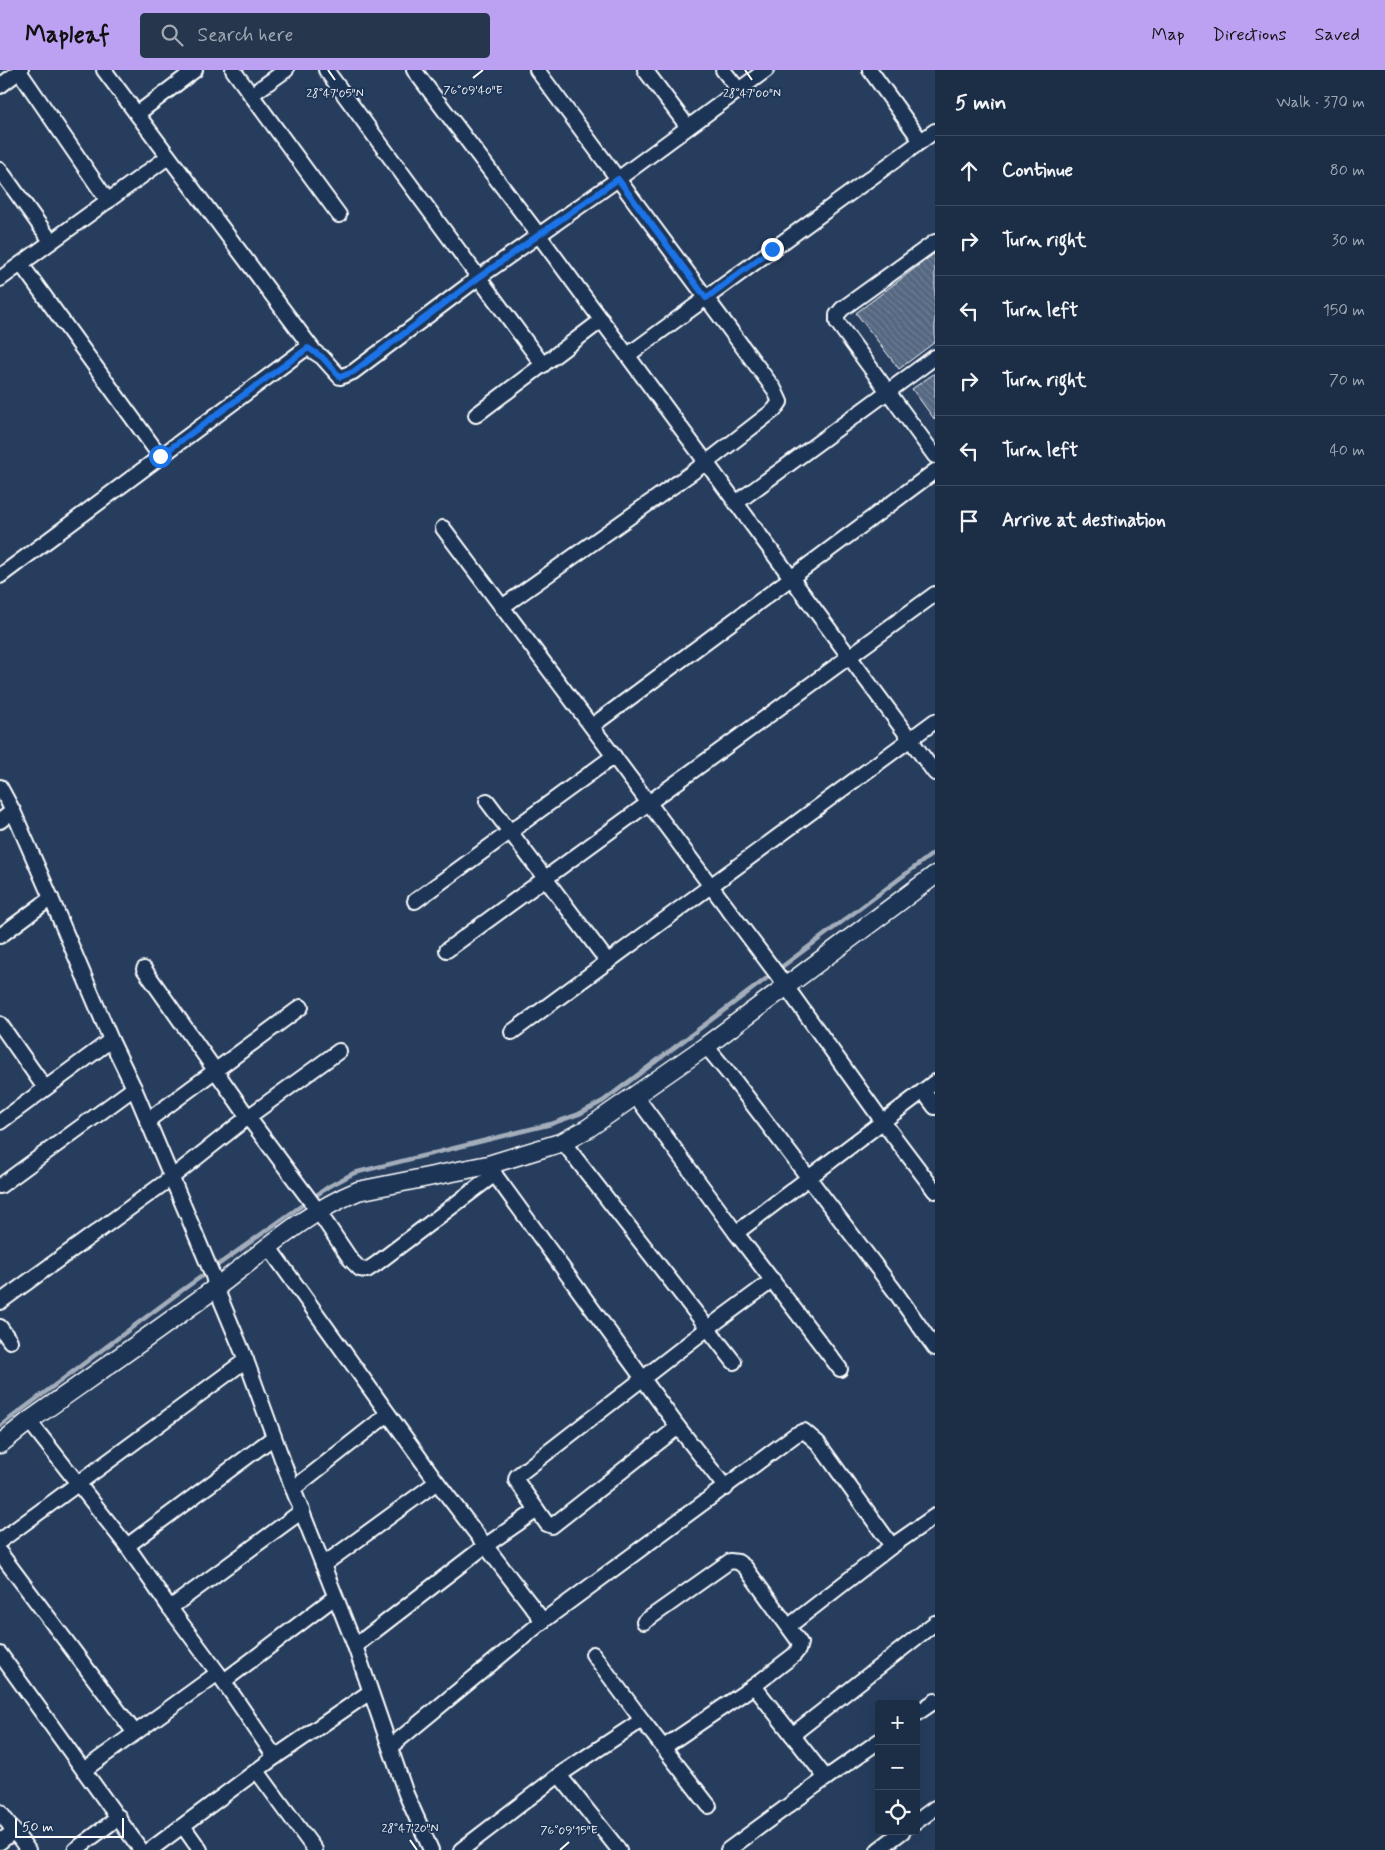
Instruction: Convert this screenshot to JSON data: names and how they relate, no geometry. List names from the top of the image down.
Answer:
{
  "scale_bar": "50 m",
  "page": {
    "header": "Mapleaf",
    "search": "Search here",
    "nav": ["Map", "Directions", "Saved"],
    "heading": ["5 min", "Walk · 370 m"],
    "list": [
      ["Continue", "80 m"],
      ["Turn right", "30 m"],
      ["Turn left", "150 m"],
      ["Turn right", "70 m"],
      ["Turn left", "40 m"],
      "Arrive at destination"
    ],
    "map_buttons": ["+", "−"],
    "scale": "50 m"
  },
  "coordinates": [
    "76°09'40\"E",
    "28°47'05\"N",
    "28°47'00\"N",
    "28°47'20\"N",
    "76°09'15\"E"
  ]
}
